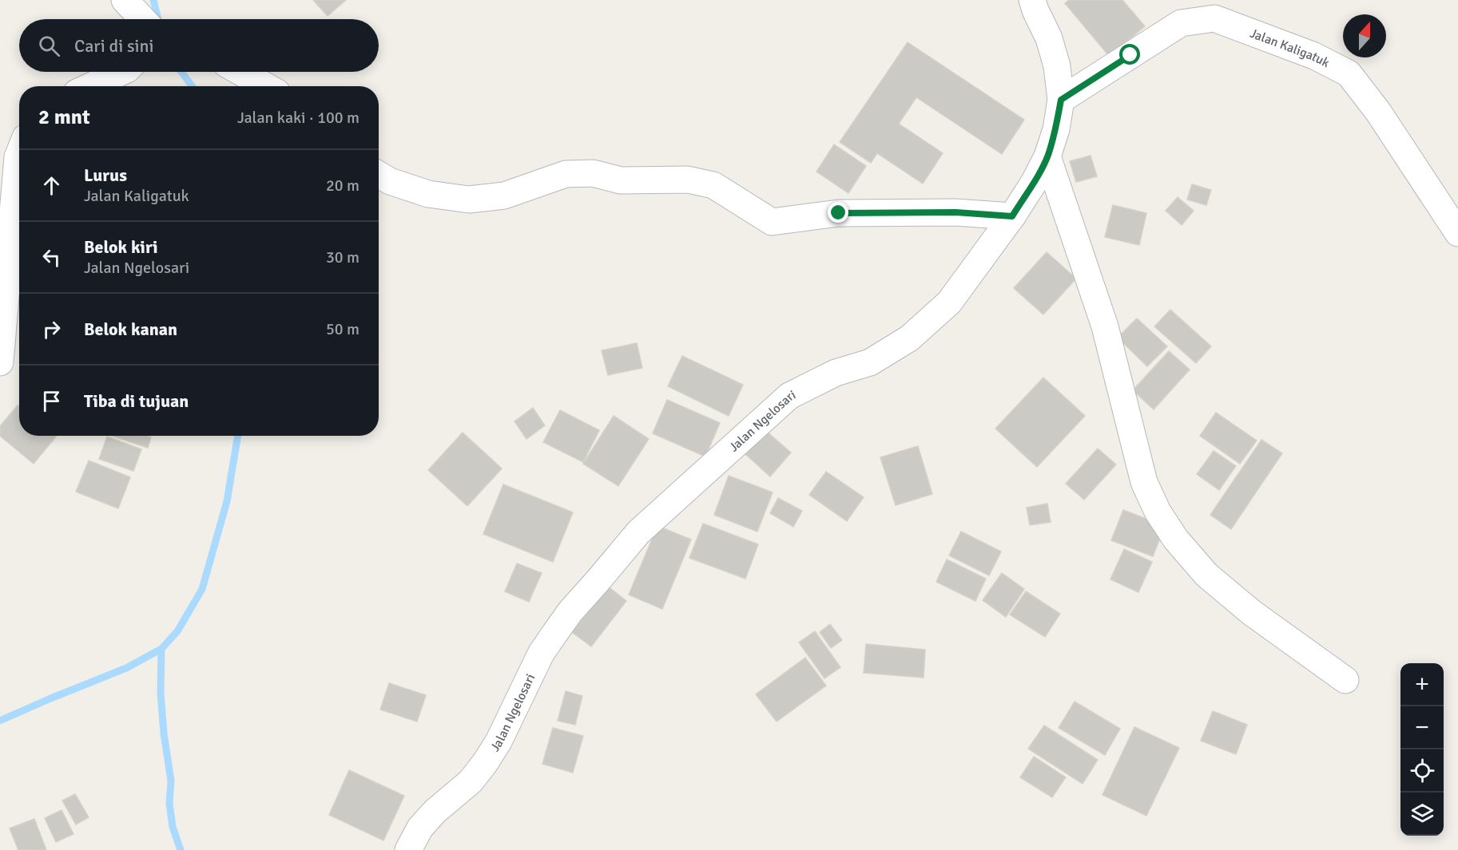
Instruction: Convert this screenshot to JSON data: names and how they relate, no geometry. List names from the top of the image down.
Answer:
{
  "streets": {
    "street": ["Jalan Kaligatuk", "Jalan Ngelosari"]
  },
  "crossings": [
    ["Jalan Kaligatuk", "Jalan Ngelosari"]
  ],
  "north": "top",
  "page": {
    "search": "Cari di sini",
    "heading": ["2 mnt", "Jalan kaki · 100 m"],
    "list": [
      ["Lurus", "Jalan Kaligatuk", "20 m"],
      ["Belok kiri", "Jalan Ngelosari", "30 m"],
      ["Belok kanan", "50 m"],
      "Tiba di tujuan"
    ],
    "map_buttons": ["+", "−"]
  }
}
